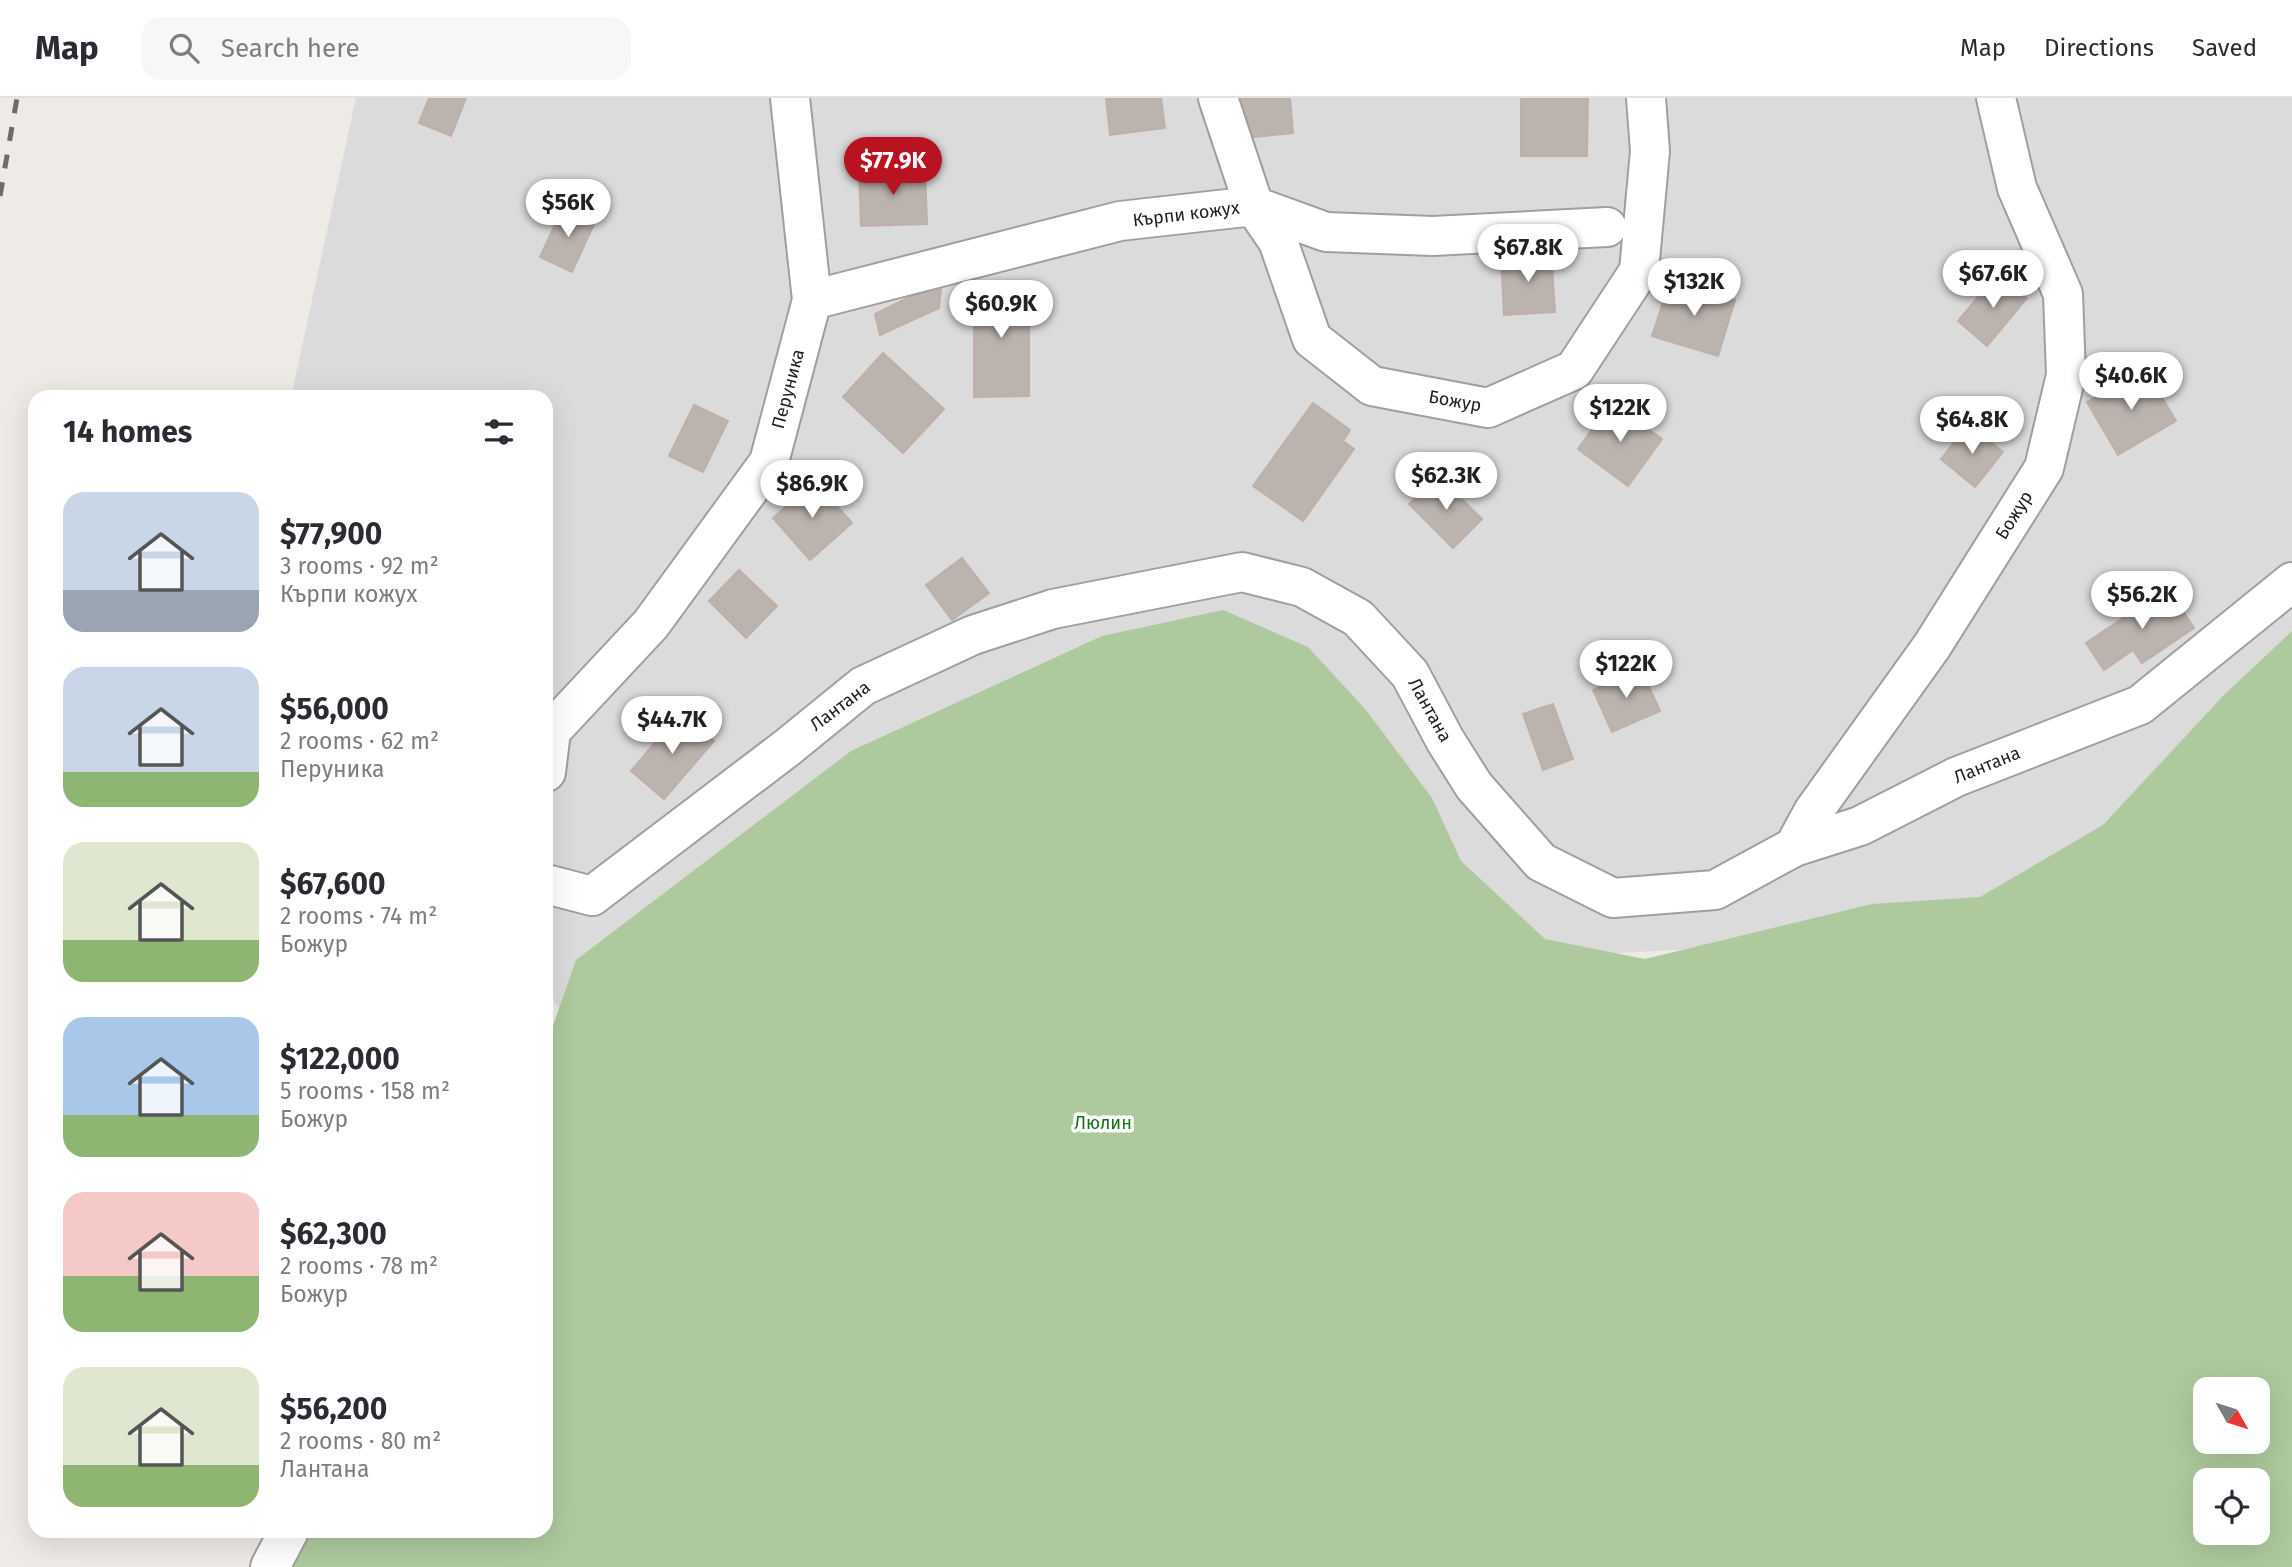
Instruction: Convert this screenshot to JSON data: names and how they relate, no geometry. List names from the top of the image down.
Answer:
{
  "streets": {
    "street": [
      "Кърпи кожух",
      "Перуника",
      "Божур",
      "Лантана"
    ]
  },
  "crossings": [
    ["Кърпи кожух", "Перуника"],
    ["Кърпи кожух", "Божур"],
    ["Божур", "Лантана"]
  ],
  "parks": ["Люлин"],
  "north": "bottom right",
  "page": {
    "header": "Map",
    "search": "Search here",
    "nav": ["Map", "Directions", "Saved"],
    "price": [
      "$77.9K",
      "$56K",
      "$67.8K",
      "$67.6K",
      "$132K",
      "$60.9K",
      "$40.6K",
      "$122K",
      "$64.8K",
      "$62.3K",
      "$86.9K",
      "$56.2K",
      "$122K",
      "$44.7K"
    ],
    "heading": "14 homes",
    "list": [
      {
        "name": "$77,900",
        "note": "3 rooms · 92 m² · Кърпи кожух"
      },
      {
        "name": "$56,000",
        "note": "2 rooms · 62 m² · Перуника"
      },
      {
        "name": "$67,600",
        "note": "2 rooms · 74 m² · Божур"
      },
      {
        "name": "$122,000",
        "note": "5 rooms · 158 m² · Божур"
      },
      {
        "name": "$62,300",
        "note": "2 rooms · 78 m² · Божур"
      },
      {
        "name": "$56,200",
        "note": "2 rooms · 80 m² · Лантана"
      }
    ]
  }
}
